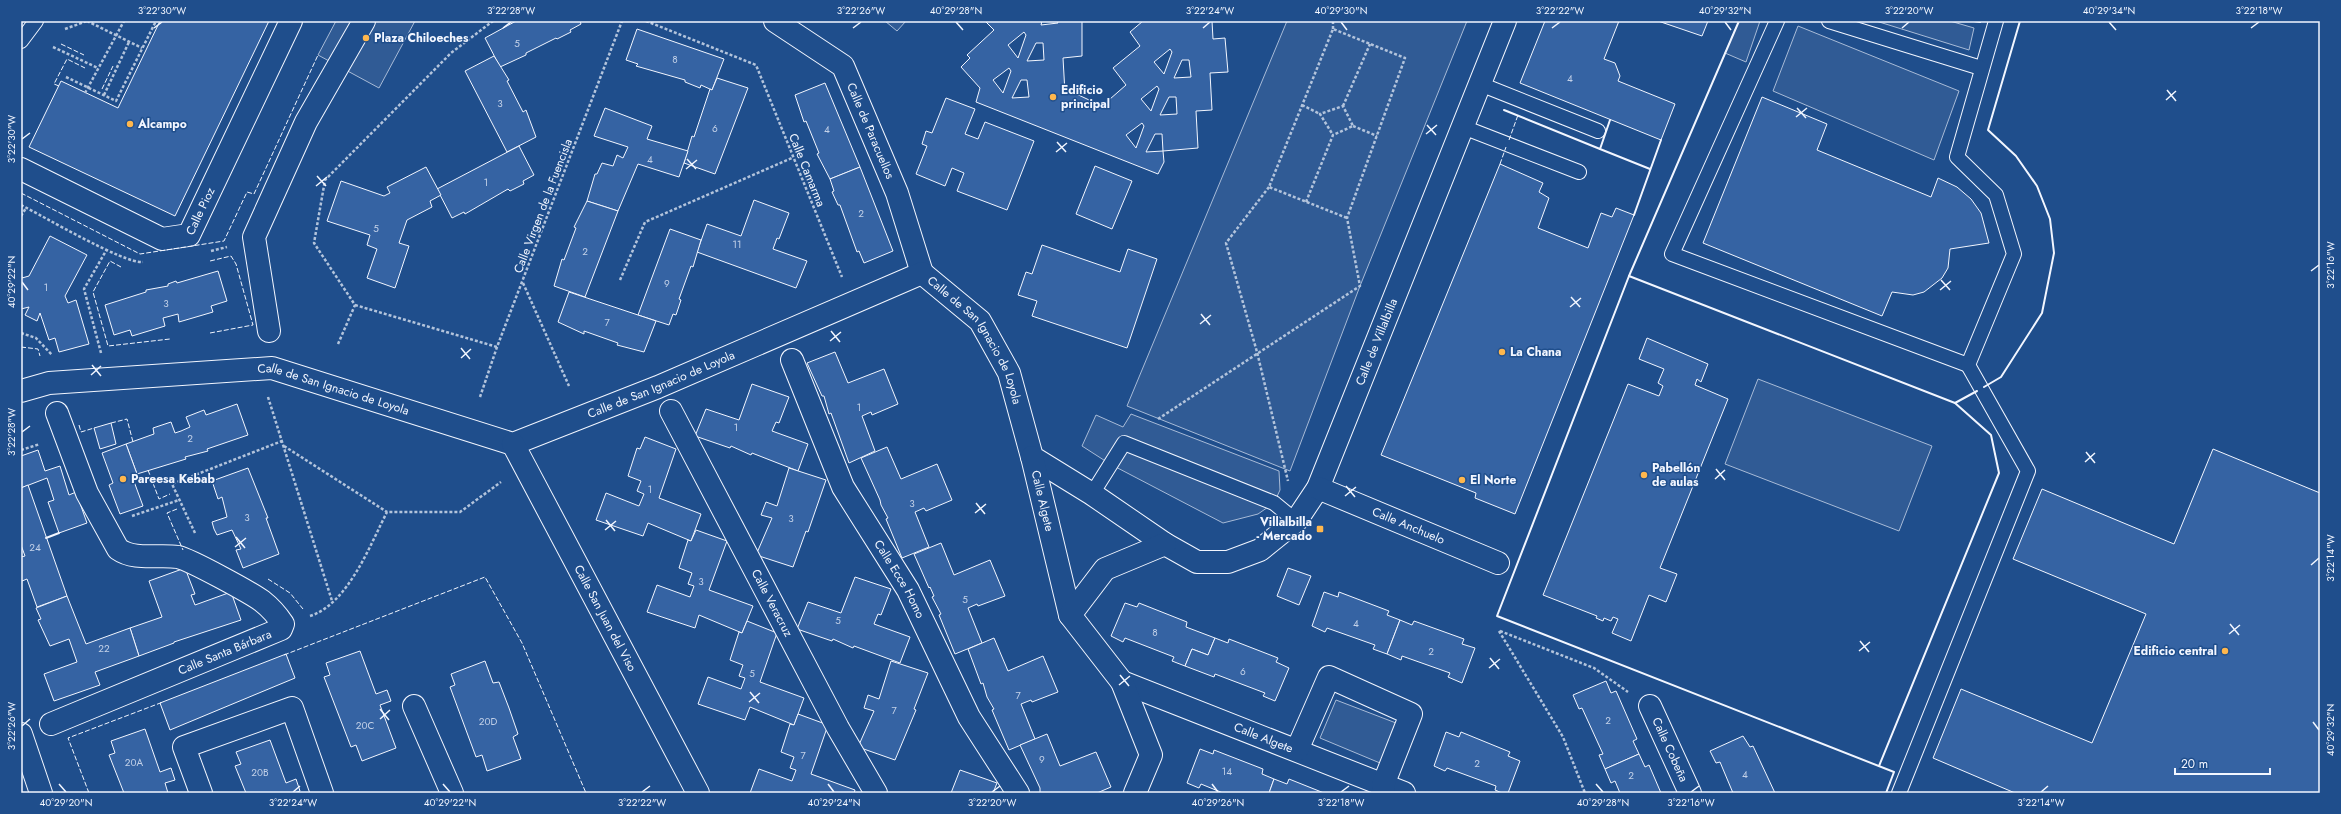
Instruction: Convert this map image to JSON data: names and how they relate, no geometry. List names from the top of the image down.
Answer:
{
  "streets": {
    "street": [
      "Calle de Paracuellos",
      "Calle Pioz",
      "Calle de San Ignacio de Loyola",
      "Calle de Villalbilla",
      "Calle Algete",
      "Calle Anchuelo",
      "Calle Ecce Homo",
      "Calle Veracruz",
      "Calle San Juan del Viso",
      "Calle Santa Bárbara",
      "Calle Cobeña"
    ],
    "path": ["Calle Camarma", "Calle Virgen de la Fuencisla"]
  },
  "crossings": [
    ["Calle de Paracuellos", "Calle de San Ignacio de Loyola"],
    ["Calle de San Ignacio de Loyola", "Calle Algete"],
    ["Calle de San Ignacio de Loyola", "Calle San Juan del Viso"],
    ["Calle de Villalbilla", "Calle Anchuelo"]
  ],
  "places": {
    "other": [
      "Plaza Chiloeches",
      "Edificio principal",
      "Alcampo",
      "La Chana",
      "Pabellón de aulas",
      "Pareesa Kebab",
      "El Norte",
      "Edificio central"
    ],
    "transit": ["Villalbilla - Mercado"]
  },
  "house_numbers": [
    "5",
    "8",
    "4",
    "3",
    "6",
    "4",
    "4",
    "1",
    "2",
    "5",
    "11",
    "2",
    "9",
    "1",
    "3",
    "7",
    "1",
    "1",
    "2",
    "1",
    "3",
    "3",
    "3",
    "24",
    "3",
    "5",
    "5",
    "4",
    "8",
    "22",
    "2",
    "6",
    "5",
    "7",
    "7",
    "2",
    "20D",
    "20C",
    "7",
    "9",
    "20A",
    "2",
    "14",
    "20B",
    "4",
    "2"
  ],
  "scale_bar": "20 m",
  "coordinates": [
    "3°22'30\"W",
    "3°22'28\"W",
    "3°22'26\"W",
    "40°29'28\"N",
    "3°22'24\"W",
    "40°29'30\"N",
    "3°22'22\"W",
    "40°29'32\"N",
    "3°22'20\"W",
    "40°29'34\"N",
    "3°22'18\"W",
    "3°22'16\"W",
    "40°29'22\"N",
    "3°22'14\"W",
    "40°29'20\"N",
    "40°29'24\"N",
    "40°29'26\"N"
  ]
}
